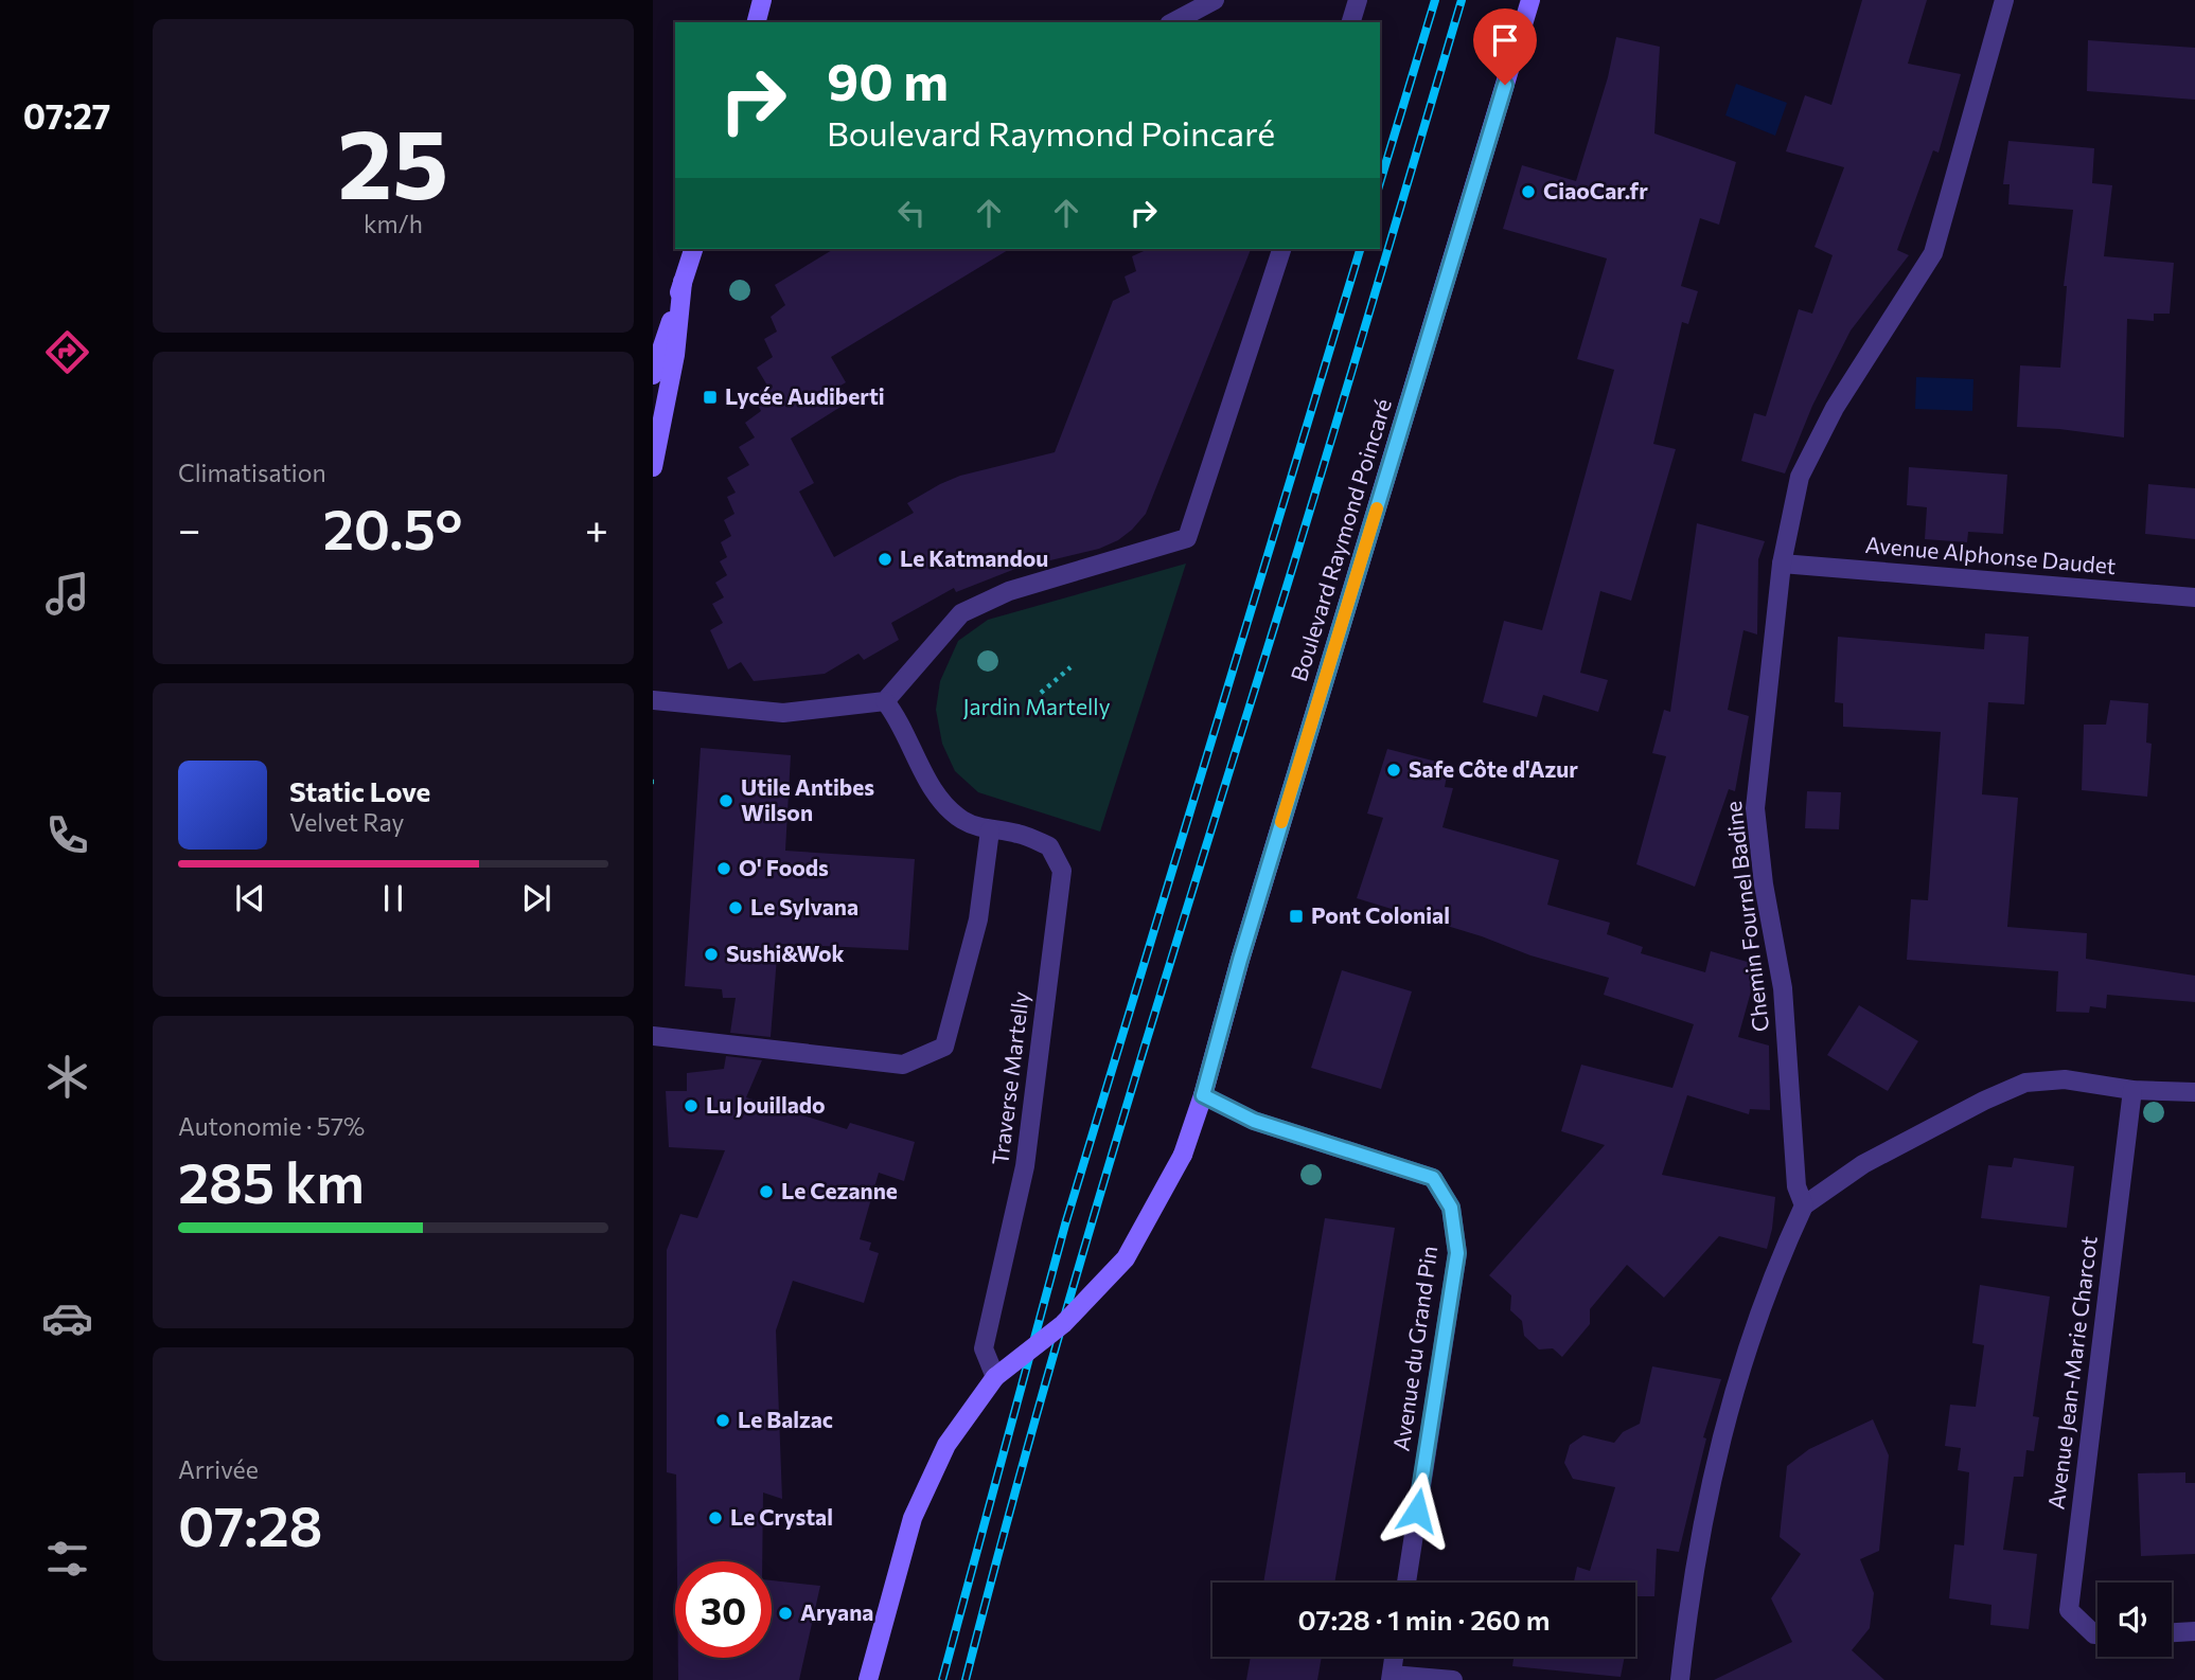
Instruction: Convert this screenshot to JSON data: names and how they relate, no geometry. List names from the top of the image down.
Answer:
{
  "streets": {
    "main road": ["Boulevard Raymond Poincaré"],
    "street": [
      "Avenue Alphonse Daudet",
      "Chemin Fournel Badine",
      "Traverse Martelly",
      "Avenue du Grand Pin",
      "Avenue Jean-Marie Charcot"
    ]
  },
  "crossings": [
    ["Boulevard Raymond Poincaré", "Traverse Martelly"],
    ["Boulevard Raymond Poincaré", "Avenue du Grand Pin"],
    ["Avenue Alphonse Daudet", "Chemin Fournel Badine"]
  ],
  "parks": ["Jardin Martelly"],
  "places": {
    "other": [
      "CiaoCar.fr",
      "Le Katmandou",
      "Safe Côte d'Azur",
      "Utile Antibes Wilson",
      "O' Foods",
      "Le Sylvana",
      "Sushi&Wok",
      "Lu Jouillado",
      "Le Cezanne",
      "Le Balzac",
      "Le Crystal",
      "Aryana"
    ],
    "transit": ["Lycée Audiberti", "Pont Colonial"]
  },
  "page": {
    "tabs": "07:27",
    "tile": [
      ["25", "km/h"],
      "Climatisation",
      ["Autonomie · 57%", "285 km"],
      ["Arrivée", "07:28"]
    ],
    "turn": ["90 m", "Boulevard Raymond Poincaré"],
    "heat": ["−", "20.5°", "+"],
    "song": ["Static Love", "Velvet Ray"],
    "limit": "30",
    "trip": "07:28 · 1 min · 260 m"
  }
}
